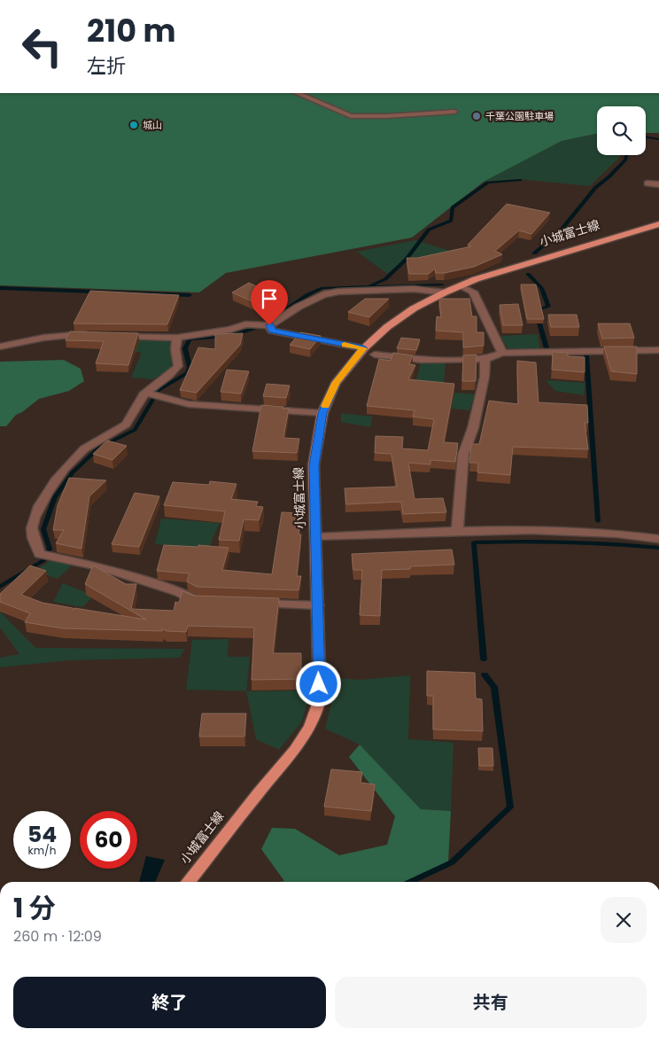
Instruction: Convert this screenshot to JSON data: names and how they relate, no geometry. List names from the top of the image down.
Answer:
{
  "streets": {
    "main road": ["小城富士線"]
  },
  "places": ["千葉公園駐車場", "城山"],
  "page": {
    "turn": ["210 m", "左折"],
    "speed": "54 km/h",
    "limit": "60",
    "heading": ["1 分", "260 m · 12:09"],
    "buttons": ["終了", "共有"]
  }
}
